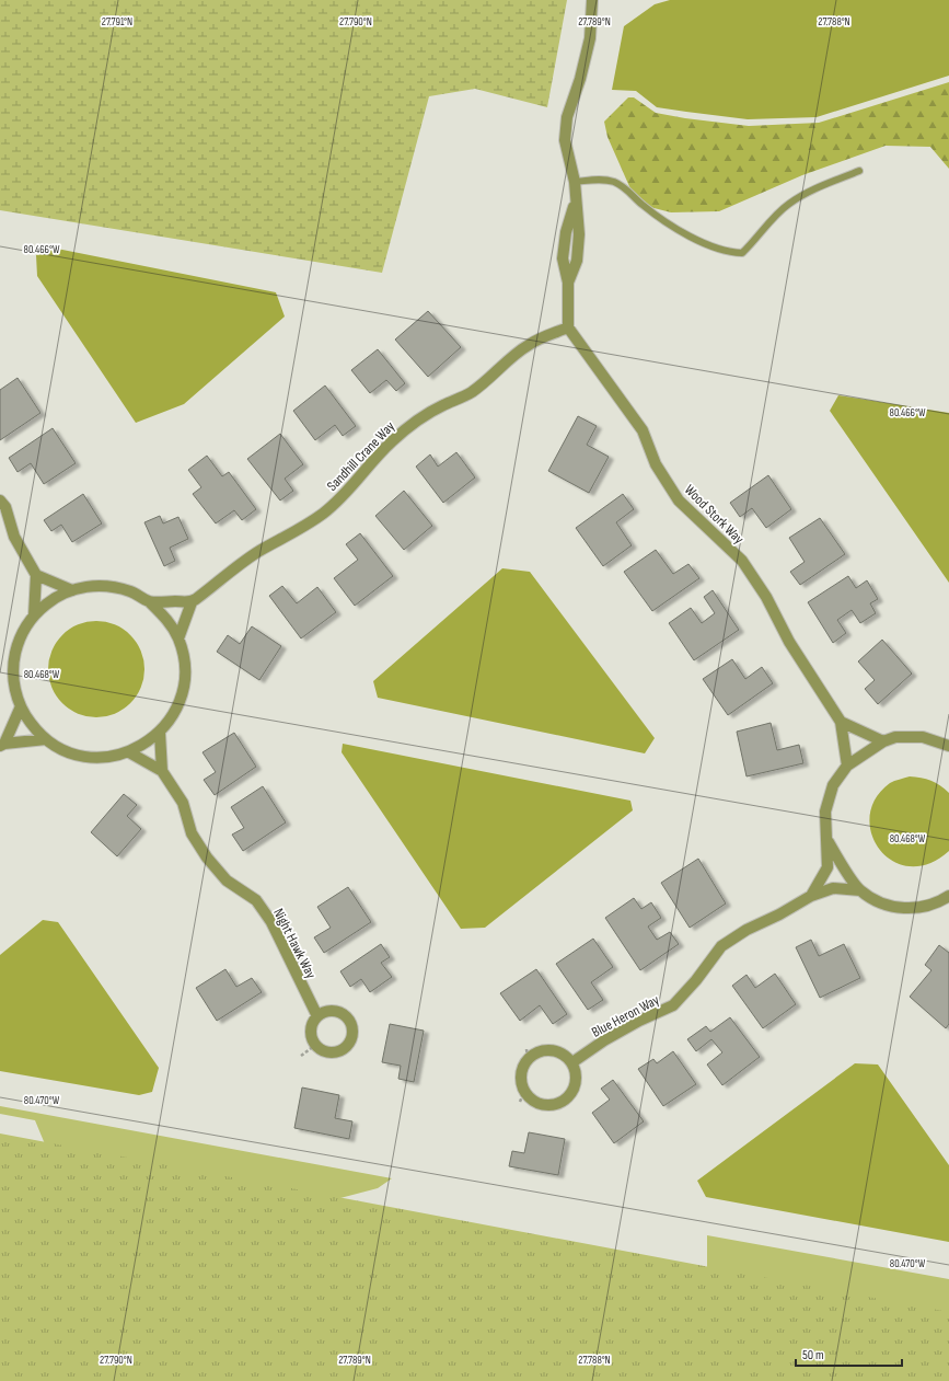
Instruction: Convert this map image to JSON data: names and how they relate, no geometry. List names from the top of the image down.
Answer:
{
  "streets": {
    "street": [
      "Sandhill Crane Way",
      "Wood Stork Way",
      "Night Hawk Way",
      "Blue Heron Way"
    ]
  },
  "crossings": [
    ["Sandhill Crane Way", "Wood Stork Way"],
    ["Wood Stork Way", "Blue Heron Way"]
  ],
  "scale_bar": "50 m",
  "coordinates": [
    "27.791°N",
    "27.790°N",
    "27.789°N",
    "27.788°N",
    "80.466°W",
    "80.468°W",
    "80.470°W"
  ]
}
